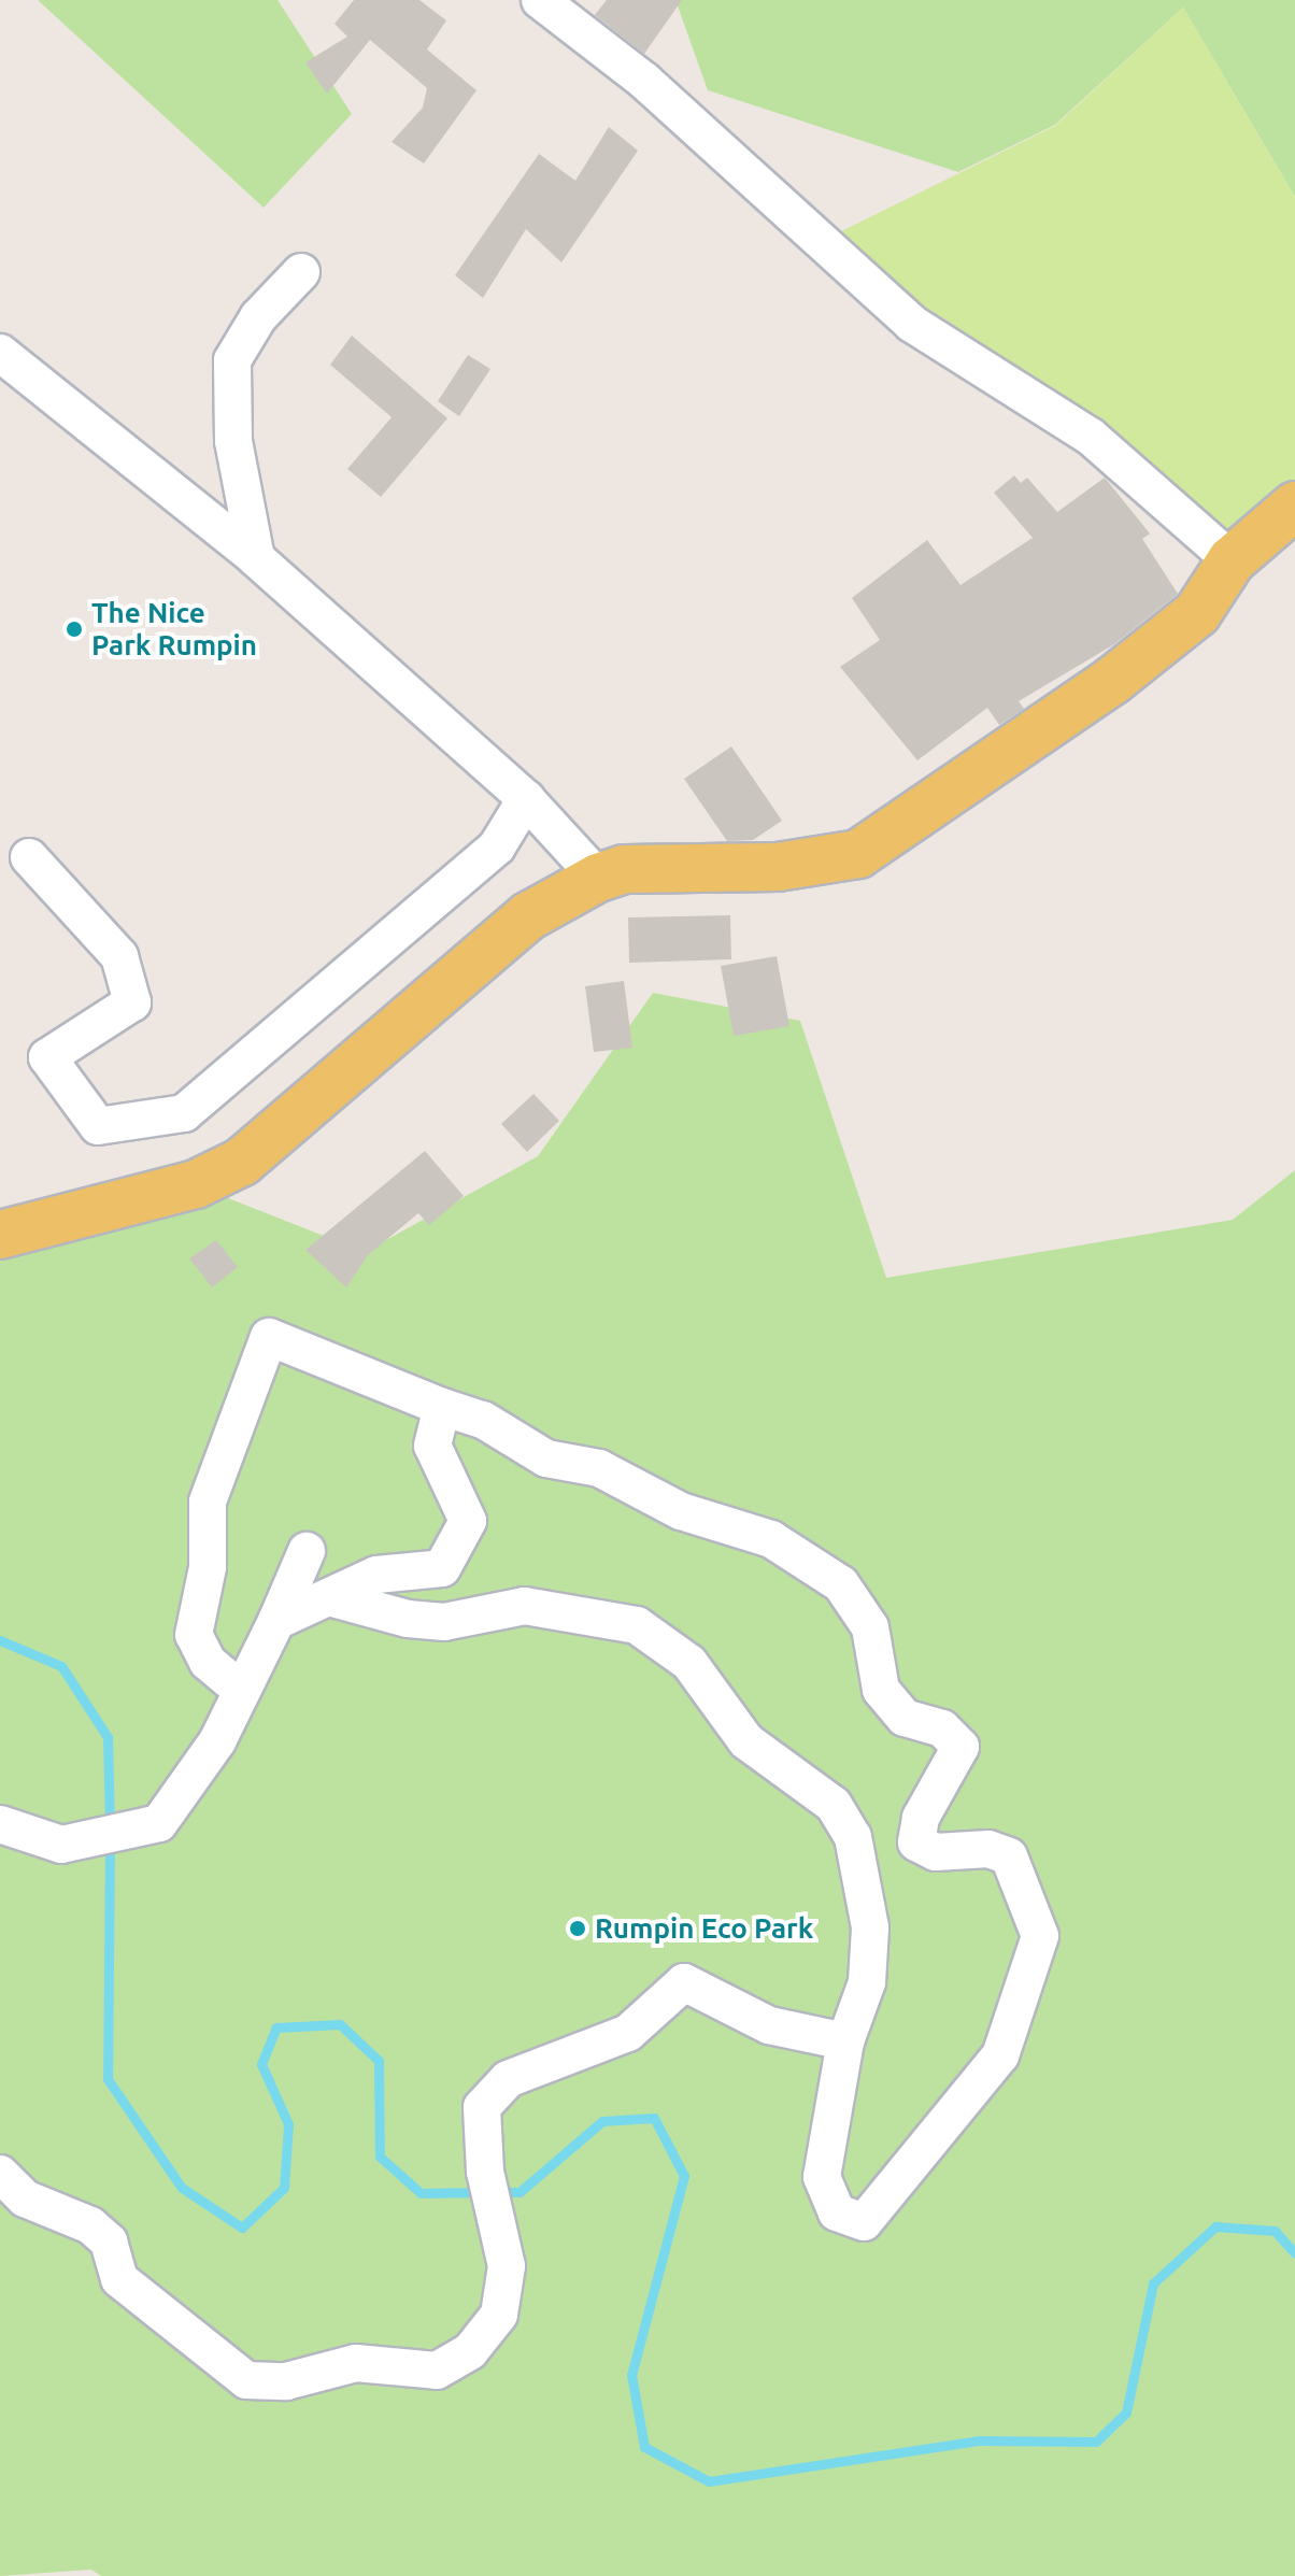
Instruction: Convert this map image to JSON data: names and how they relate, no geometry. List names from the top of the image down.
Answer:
{
  "places": ["The Nice Park Rumpin", "Rumpin Eco Park"]
}
